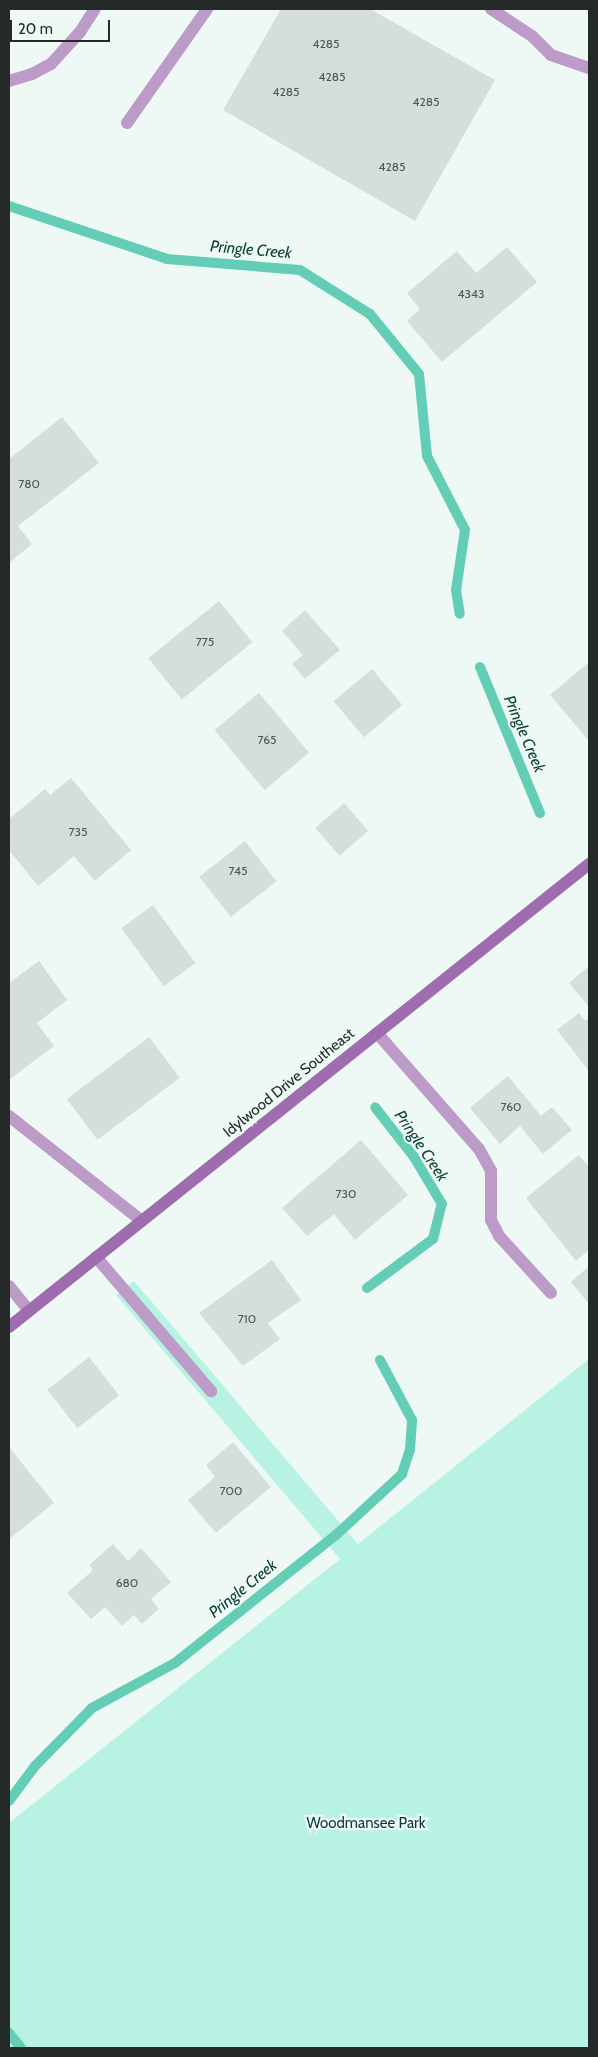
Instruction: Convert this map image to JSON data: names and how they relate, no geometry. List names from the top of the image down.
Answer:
{
  "streets": {
    "street": ["Idylwood Drive Southeast"]
  },
  "water": ["Pringle Creek"],
  "parks": ["Woodmansee Park"],
  "house_numbers": [
    "4285",
    "4285",
    "4285",
    "4285",
    "4285",
    "4343",
    "780",
    "775",
    "765",
    "735",
    "745",
    "760",
    "730",
    "710",
    "700",
    "680"
  ],
  "scale_bar": "20 m"
}
